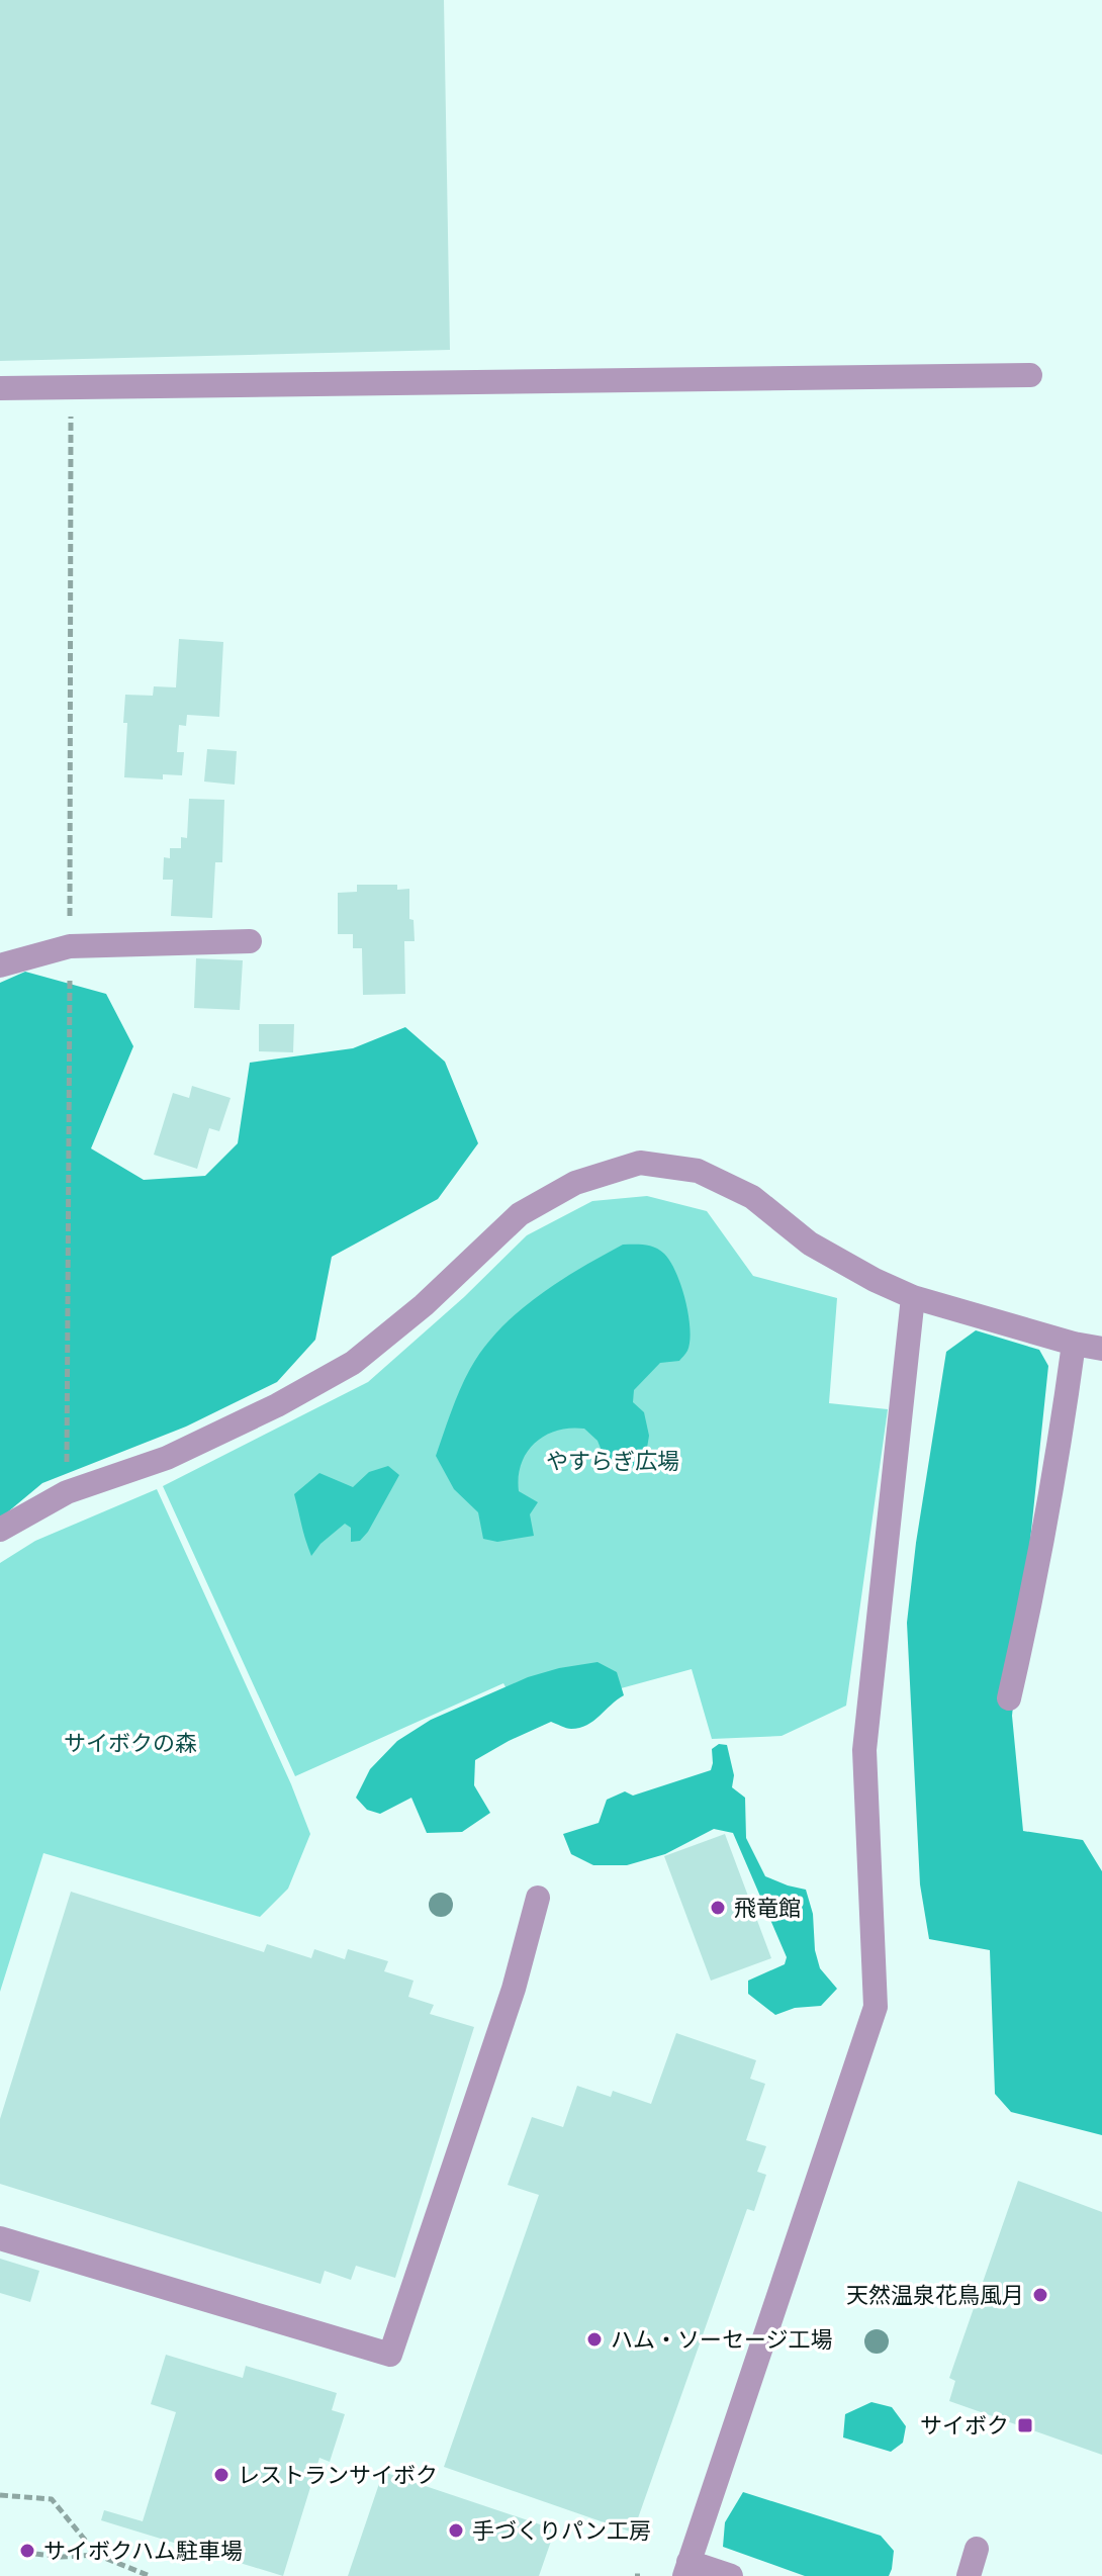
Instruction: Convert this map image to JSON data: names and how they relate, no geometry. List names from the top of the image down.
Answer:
{
  "parks": ["やすらぎ広場", "サイボクの森"],
  "places": {
    "other": [
      "飛竜館",
      "天然温泉花鳥風月",
      "ハム・ソーセージ工場",
      "レストランサイボク",
      "手づくりパン工房",
      "サイボクハム駐車場"
    ],
    "transit": ["サイボク"]
  }
}
